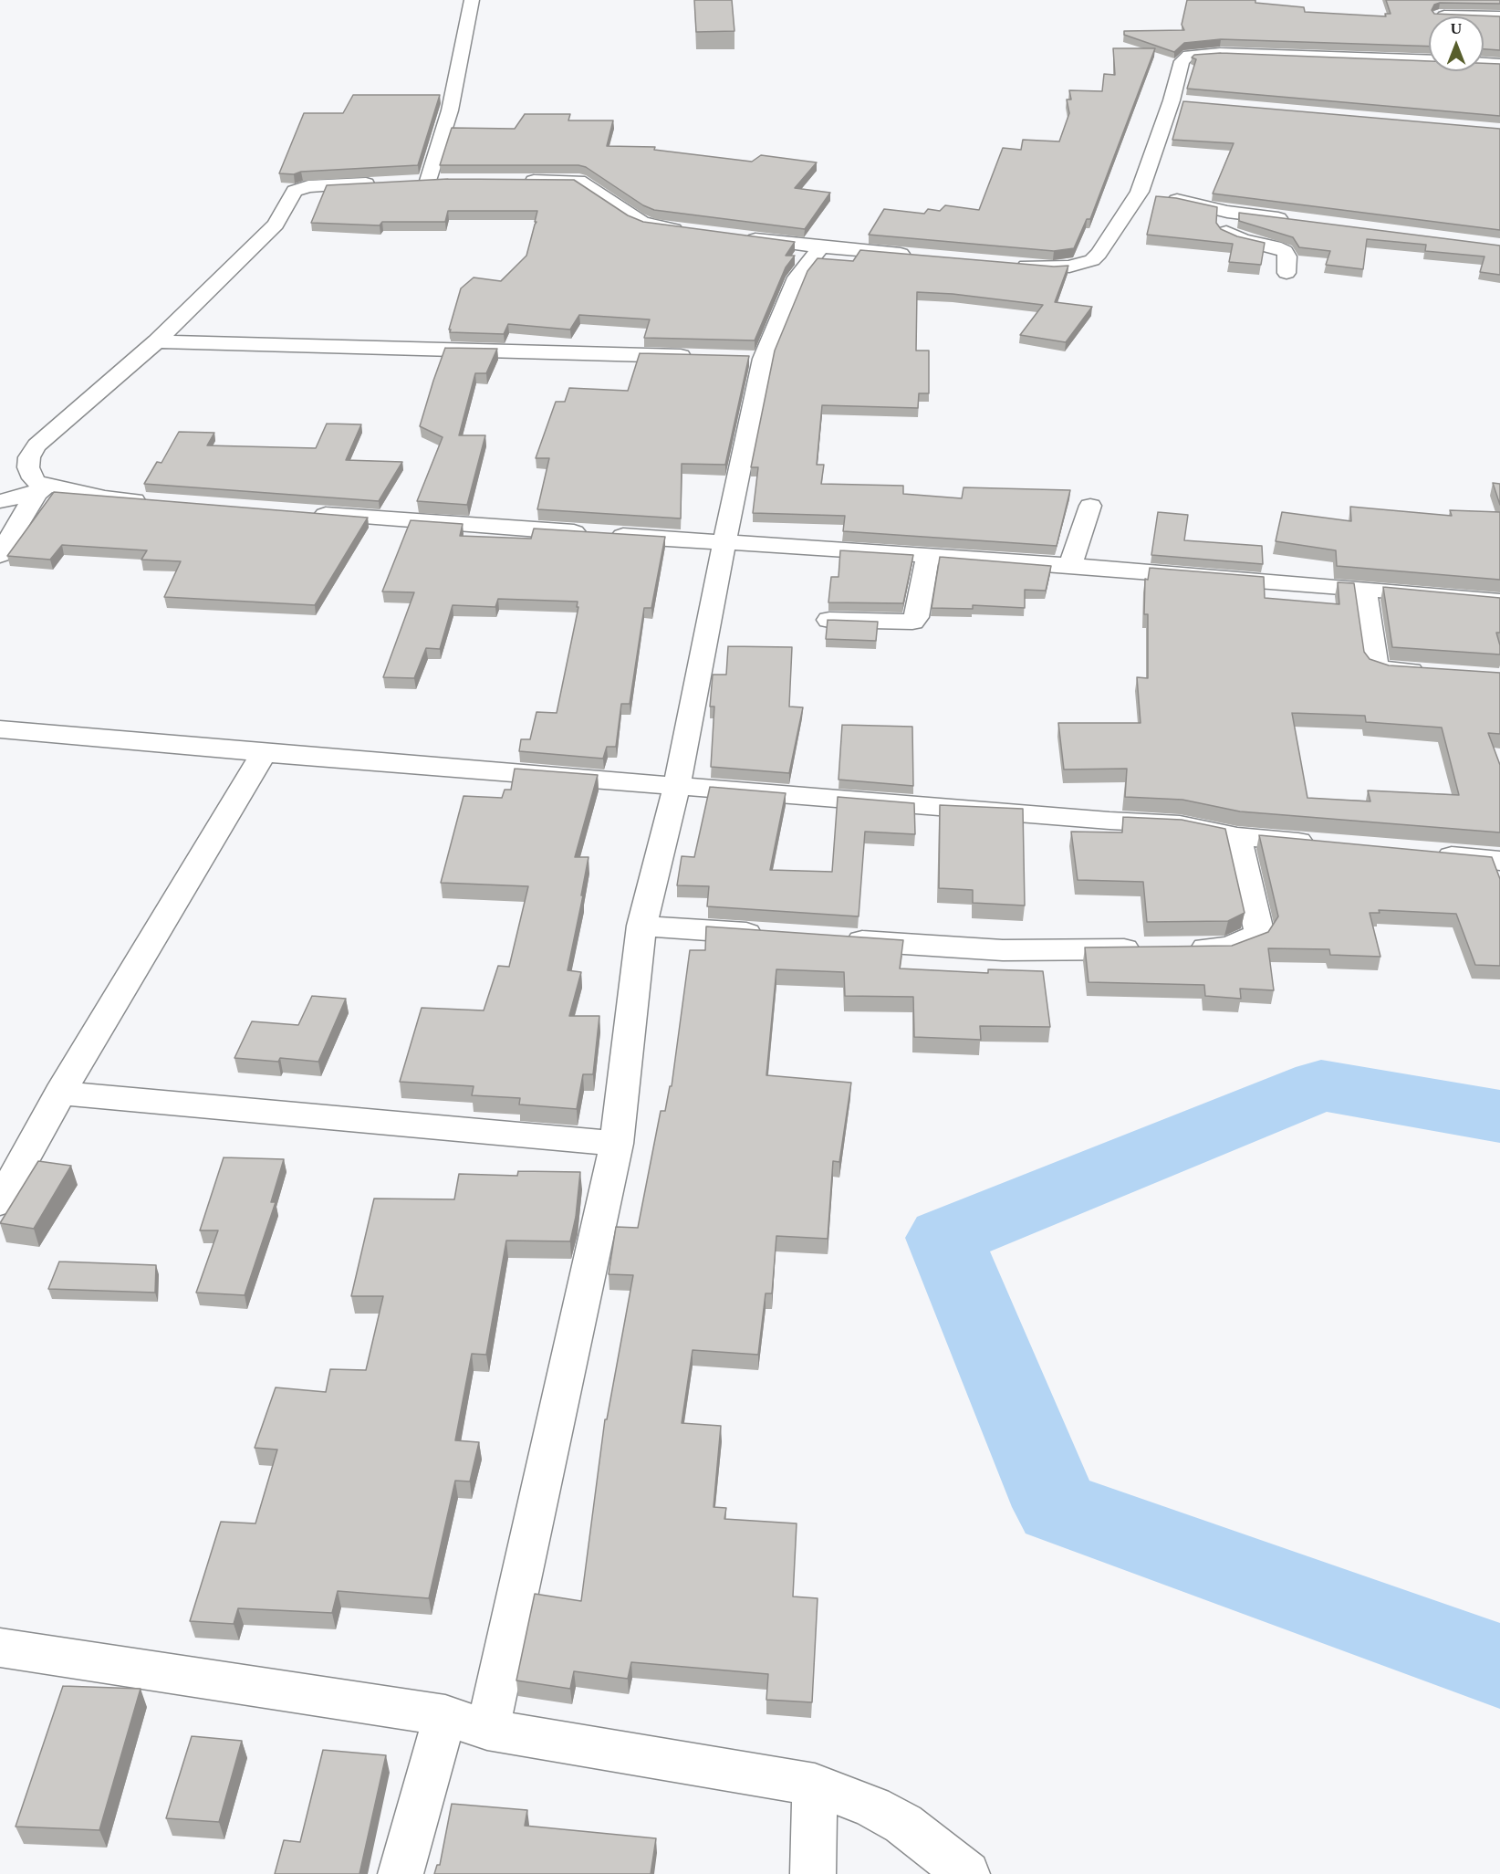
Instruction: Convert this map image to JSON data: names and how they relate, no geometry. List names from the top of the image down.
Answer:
{
  "north": "top"
}
